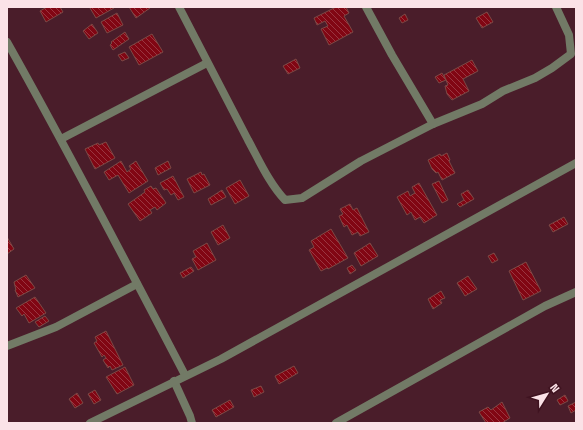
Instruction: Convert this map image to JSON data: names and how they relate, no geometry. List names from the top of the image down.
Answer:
{
  "north": "top right"
}
